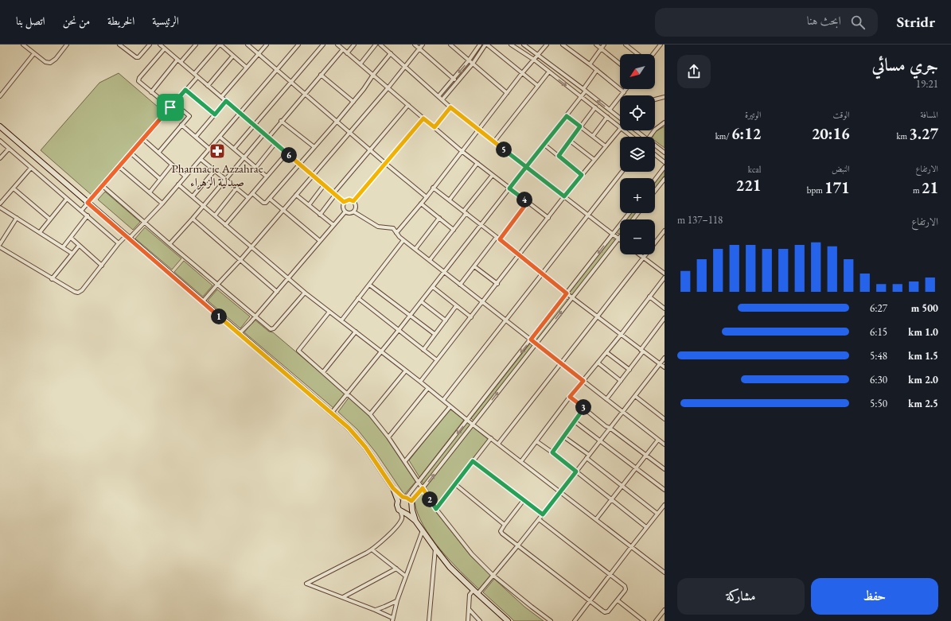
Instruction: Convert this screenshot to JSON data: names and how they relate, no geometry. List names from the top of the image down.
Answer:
{
  "places": {
    "pharmacy": ["Pharmacie Azzahrae صيدلية الزهراء"]
  },
  "north": "bottom left",
  "page": {
    "header": "Stridr",
    "search": "ابحث هنا",
    "nav": [
      "الرئيسية",
      "الخريطة",
      "من نحن",
      "اتصل بنا"
    ],
    "heading": ["جري مسائي", "19:21"],
    "map_buttons": ["+", "−"],
    "stats": [
      ["المسافة", "3.27 km"],
      ["الوقت", "20:16"],
      ["الوتيرة", "6:12 /km"],
      ["الارتفاع", "21 m"],
      ["النبض", "171 bpm"],
      ["kcal", "221"]
    ],
    "pins": [
      "5",
      "6",
      "4",
      "1",
      "3",
      "2"
    ],
    "chart": ["الارتفاع", "118–137 m"],
    "list": [
      {
        "name": "500 m",
        "note": "6:27"
      },
      {
        "name": "1.0 km",
        "note": "6:15"
      },
      {
        "name": "1.5 km",
        "note": "5:48"
      },
      {
        "name": "2.0 km",
        "note": "6:30"
      },
      {
        "name": "2.5 km",
        "note": "5:50"
      }
    ],
    "buttons": ["حفظ", "مشاركة"]
  }
}
